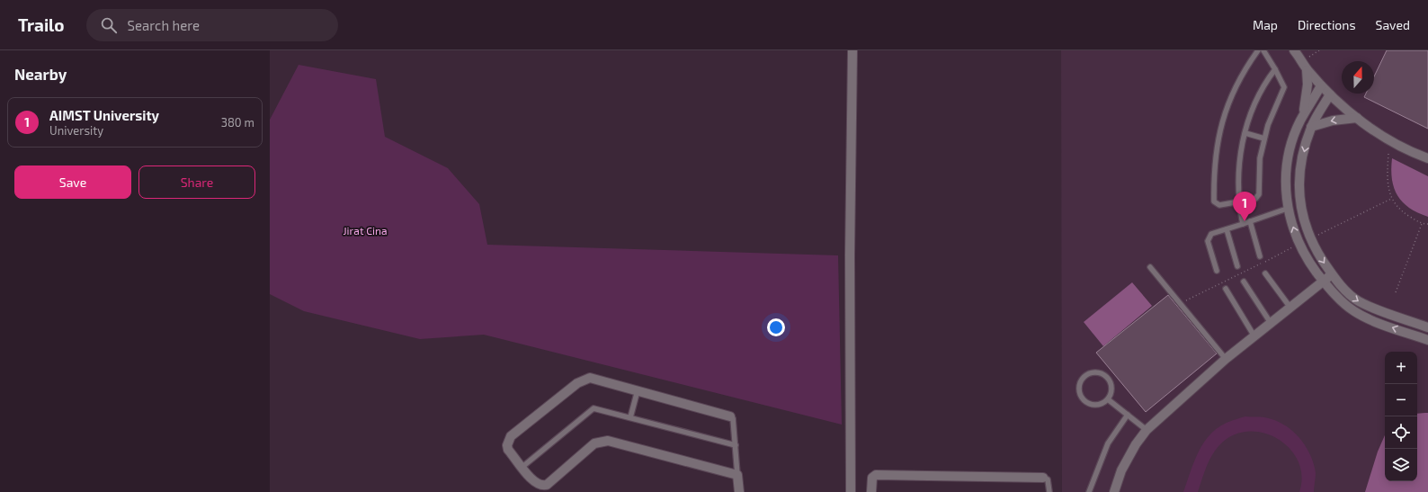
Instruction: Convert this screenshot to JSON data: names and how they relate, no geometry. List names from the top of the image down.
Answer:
{
  "parks": ["Jirat Cina"],
  "north": "top",
  "page": {
    "header": "Trailo",
    "search": "Search here",
    "nav": ["Map", "Directions", "Saved"],
    "heading": "Nearby",
    "list": [
      {
        "mark": "1",
        "name": "AIMST University",
        "note": "University",
        "value": "380 m"
      }
    ],
    "buttons": ["Save", "Share"],
    "pins": "1",
    "map_buttons": ["+", "−"]
  }
}
